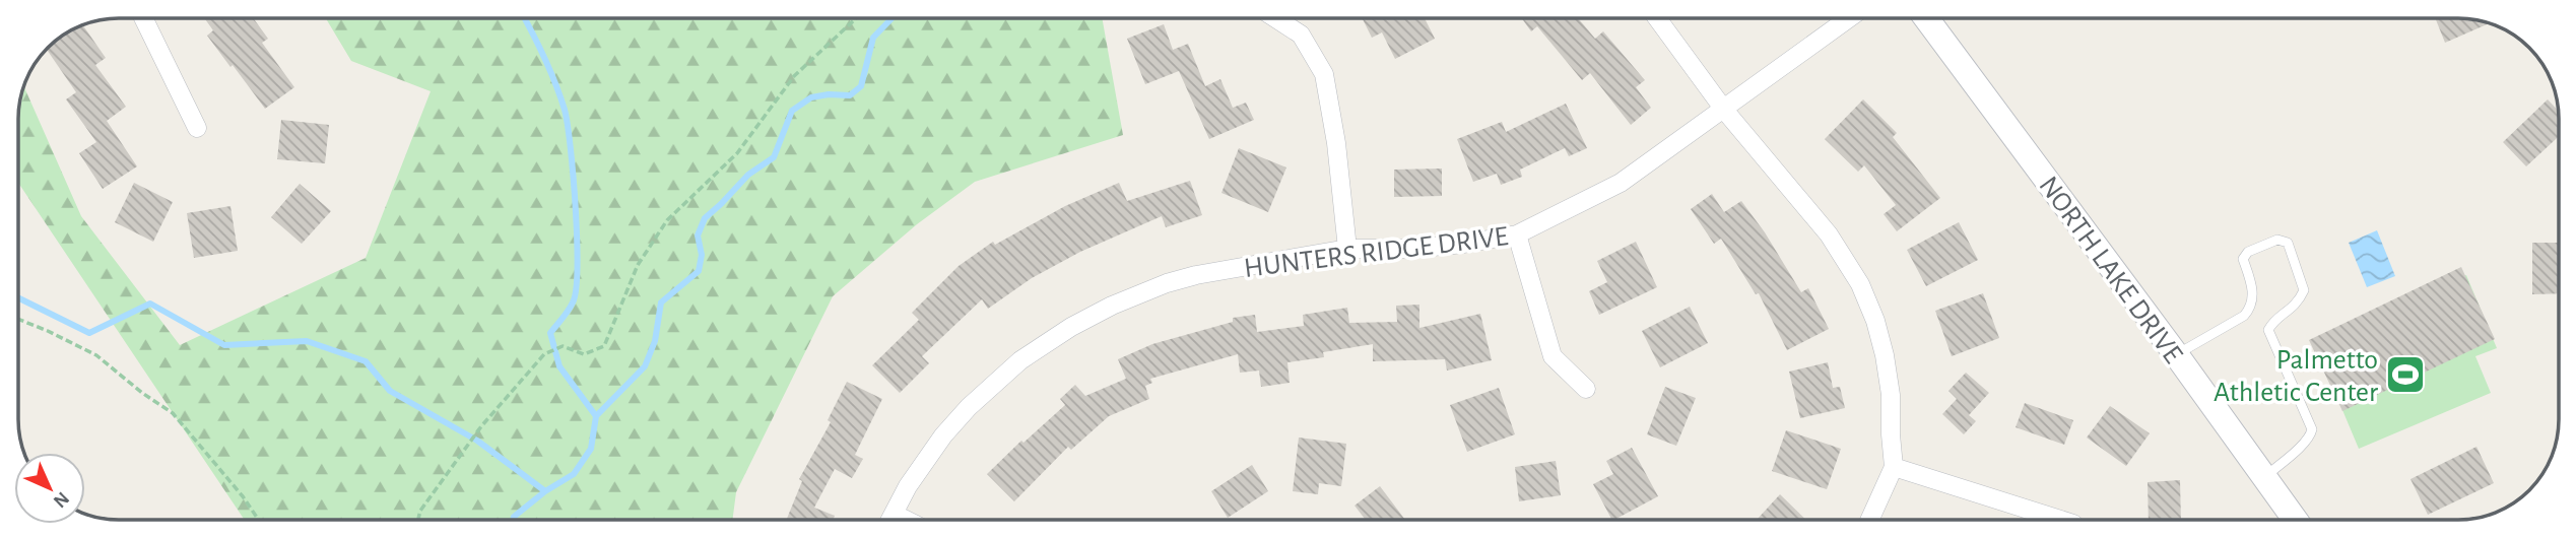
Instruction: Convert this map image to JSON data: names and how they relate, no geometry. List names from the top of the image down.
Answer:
{
  "streets": {
    "main road": ["NORTH LAKE DRIVE"],
    "street": ["HUNTERS RIDGE DRIVE"]
  },
  "places": {
    "sports": ["Palmetto Athletic Center"]
  },
  "north": "bottom right"
}
